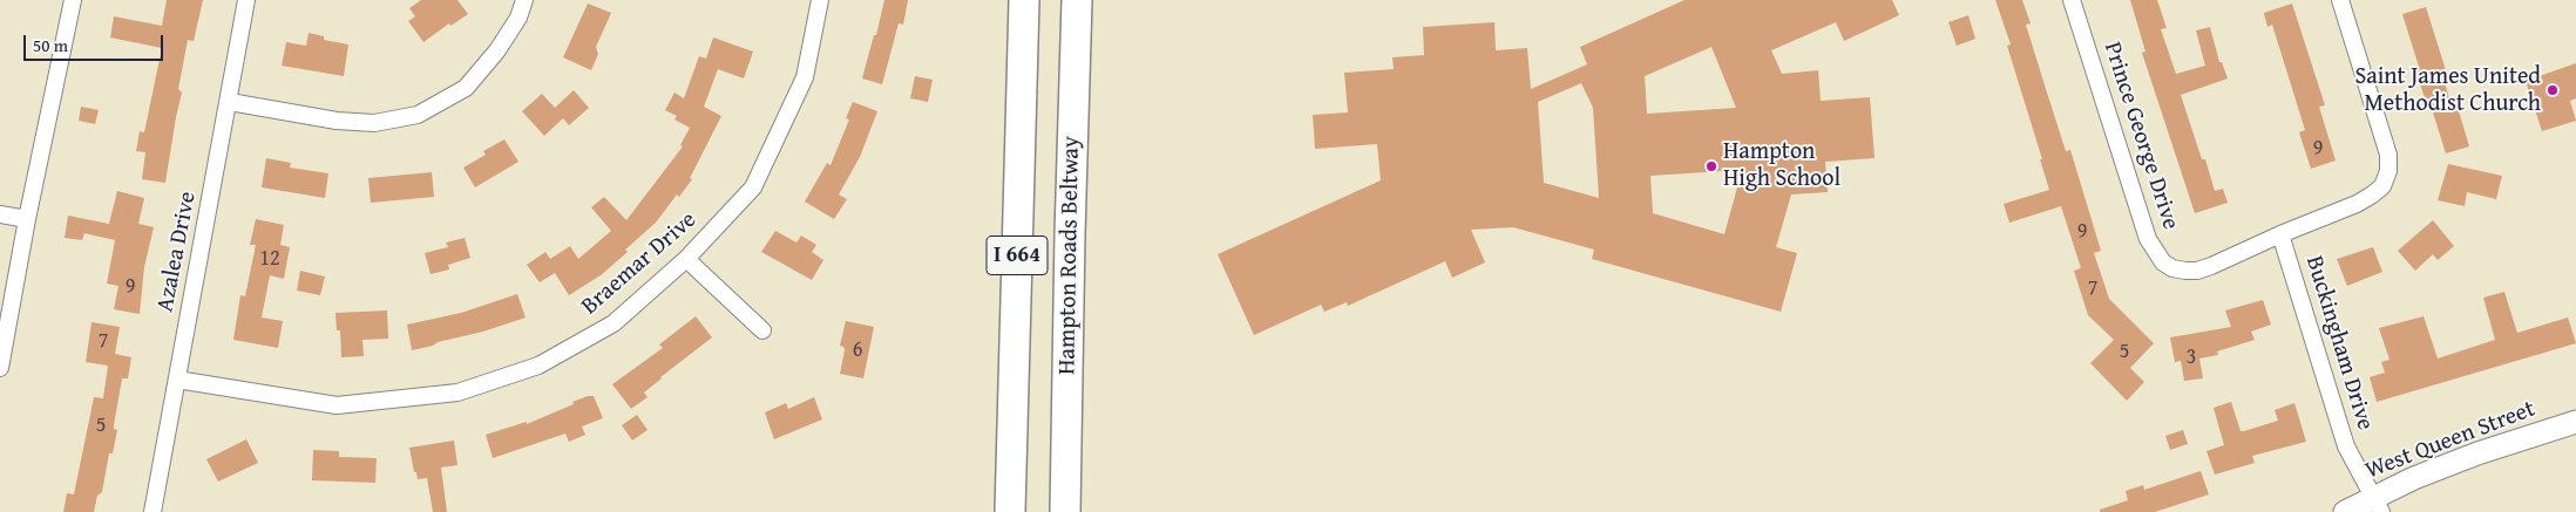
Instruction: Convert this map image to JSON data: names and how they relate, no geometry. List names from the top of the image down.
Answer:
{
  "streets": {
    "highway": ["I 664", "Hampton Roads Beltway"],
    "main road": ["West Queen Street"],
    "street": [
      "Prince George Drive",
      "Azalea Drive",
      "Braemar Drive",
      "Buckingham Drive"
    ]
  },
  "crossings": [
    ["Prince George Drive", "Buckingham Drive"],
    ["Azalea Drive", "Braemar Drive"],
    ["Buckingham Drive", "West Queen Street"]
  ],
  "places": ["Saint James United Methodist Church", "Hampton High School"],
  "house_numbers": [
    "9",
    "9",
    "12",
    "9",
    "7",
    "7",
    "6",
    "5",
    "3",
    "5"
  ],
  "scale_bar": "50 m"
}
